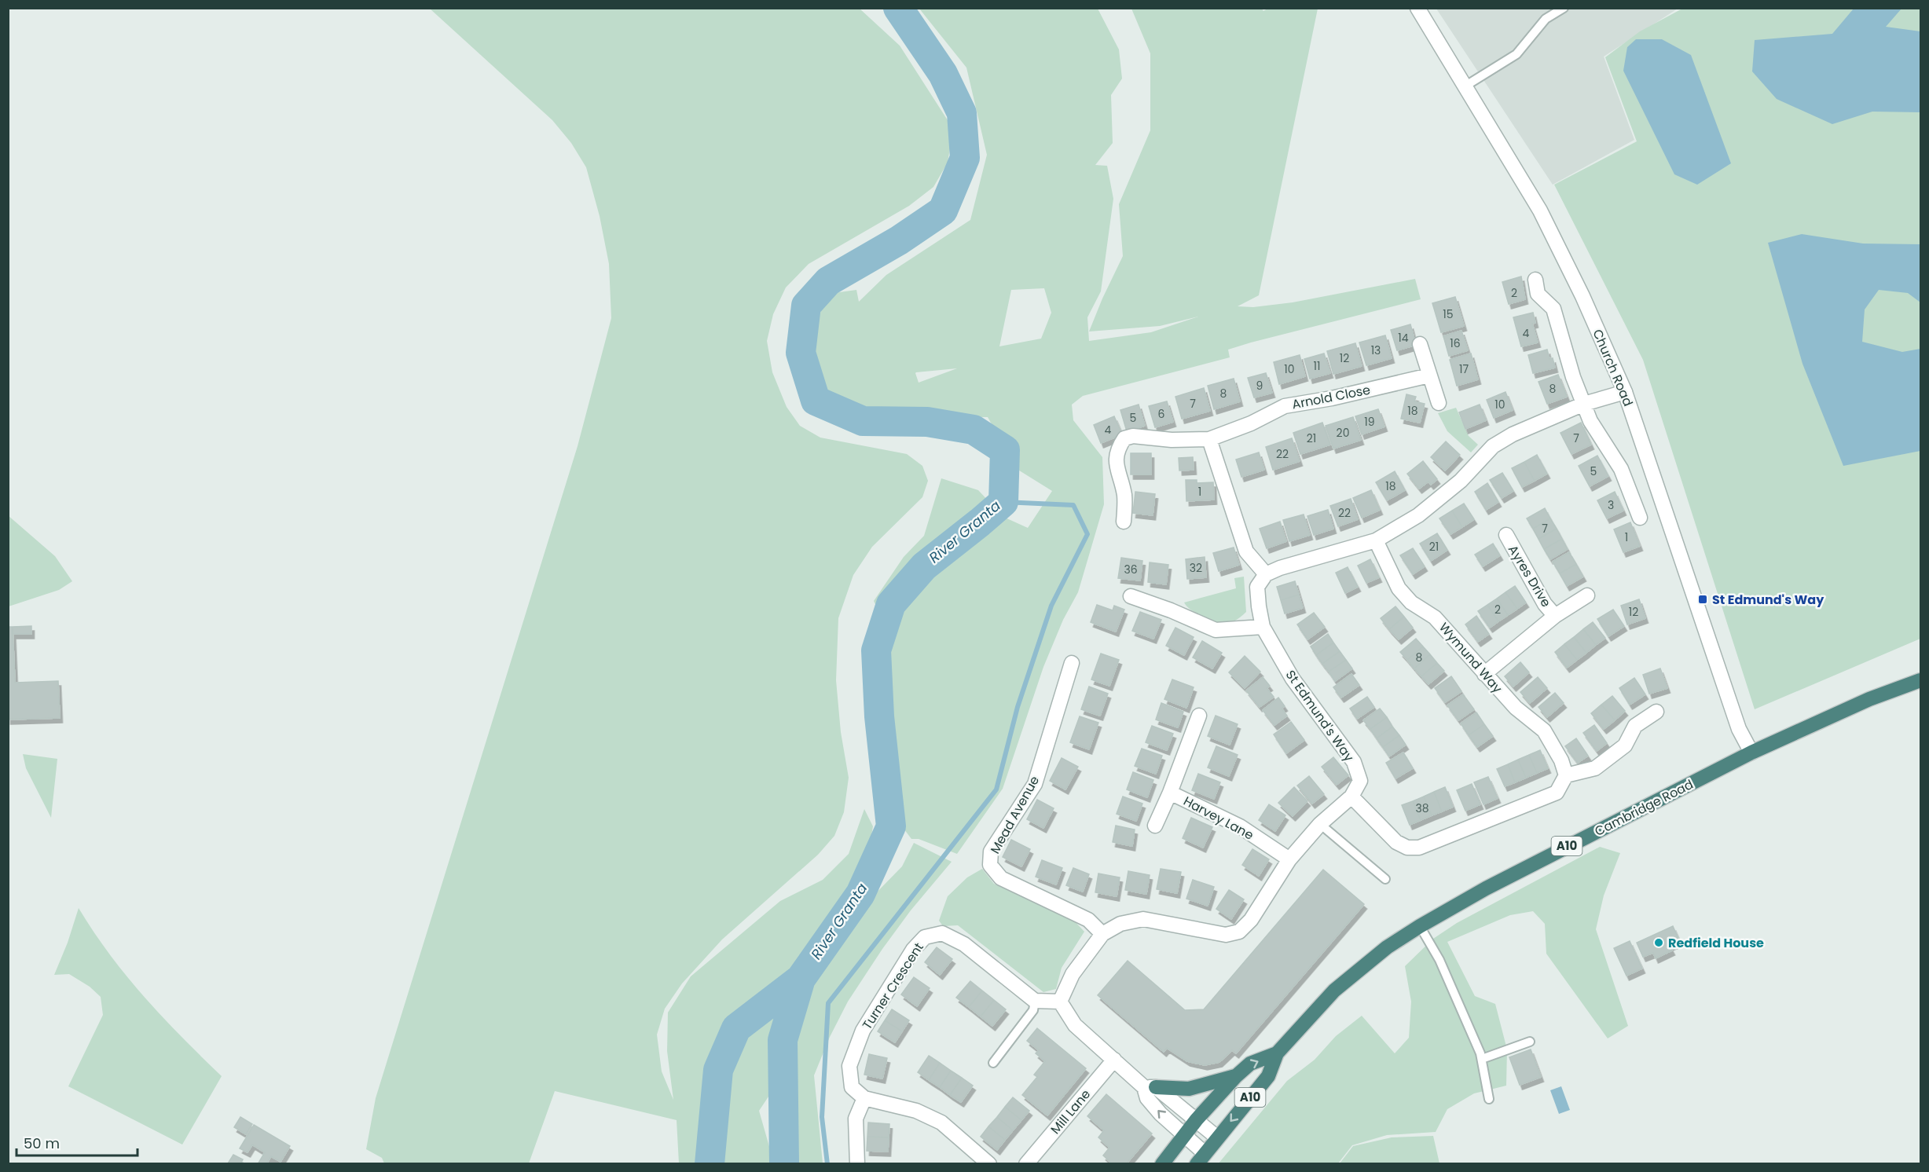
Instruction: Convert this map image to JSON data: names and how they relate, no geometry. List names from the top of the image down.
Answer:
{
  "streets": {
    "highway": ["Cambridge Road", "A10"],
    "street": [
      "Church Road",
      "Arnold Close",
      "Ayres Drive",
      "Wymund Way",
      "St Edmund's Way",
      "Mead Avenue",
      "Harvey Lane",
      "Turner Crescent",
      "Mill Lane"
    ]
  },
  "crossings": [
    ["Church Road", "Cambridge Road"],
    ["Ayres Drive", "Wymund Way"]
  ],
  "water": ["River Granta"],
  "places": {
    "transit": ["St Edmund's Way"],
    "other": ["Redfield House"]
  },
  "house_numbers": [
    "2",
    "15",
    "4",
    "14",
    "16",
    "13",
    "12",
    "11",
    "10",
    "17",
    "9",
    "8",
    "8",
    "7",
    "10",
    "18",
    "6",
    "5",
    "19",
    "4",
    "20",
    "21",
    "7",
    "22",
    "5",
    "18",
    "1",
    "3",
    "22",
    "7",
    "1",
    "21",
    "32",
    "36",
    "2",
    "12",
    "8",
    "38"
  ],
  "scale_bar": "50 m"
}
